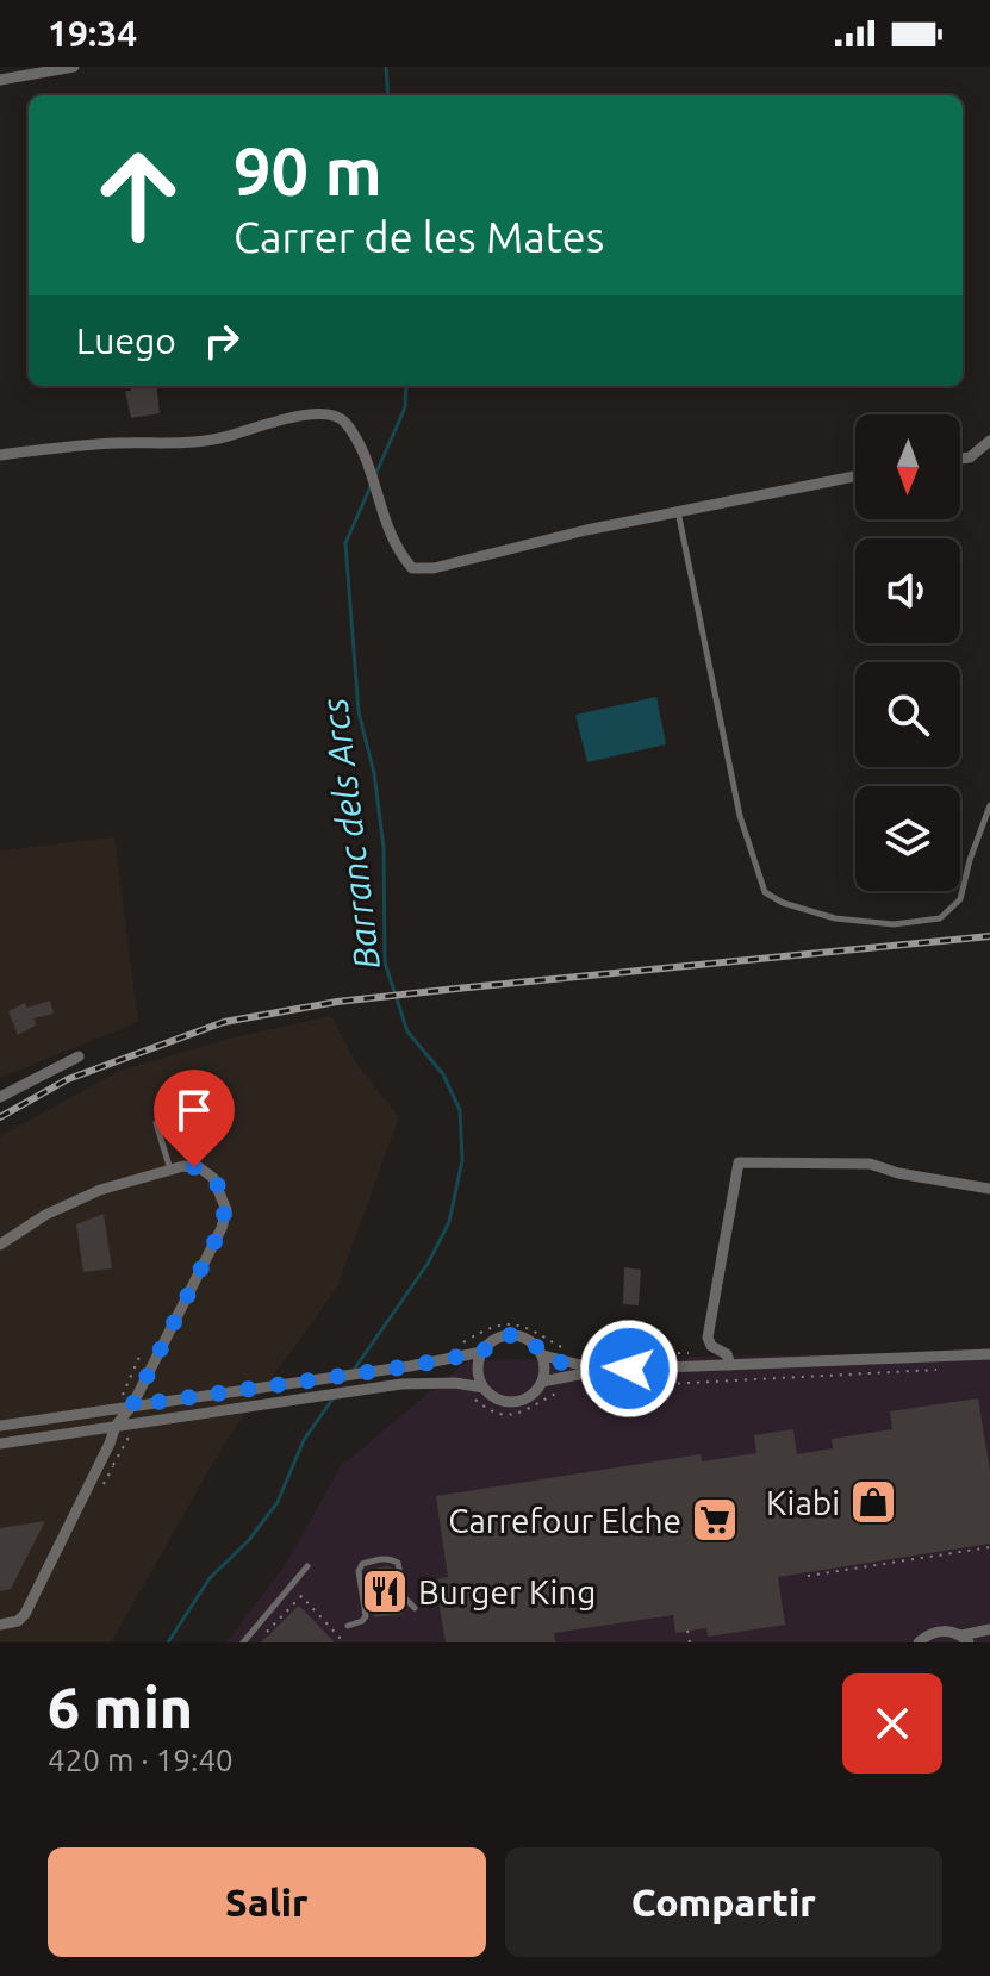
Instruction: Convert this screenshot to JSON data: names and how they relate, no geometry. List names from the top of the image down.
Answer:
{
  "water": ["Barranc dels Arcs"],
  "places": {
    "shop": ["Kiabi"],
    "supermarket": ["Carrefour Elche"],
    "restaurant": ["Burger King"]
  },
  "north": "bottom",
  "page": {
    "status": "19:34",
    "turn": ["90 m", "Carrer de les Mates"],
    "then": "Luego",
    "heading": ["6 min", "420 m · 19:40"],
    "buttons": ["Salir", "Compartir"]
  }
}
